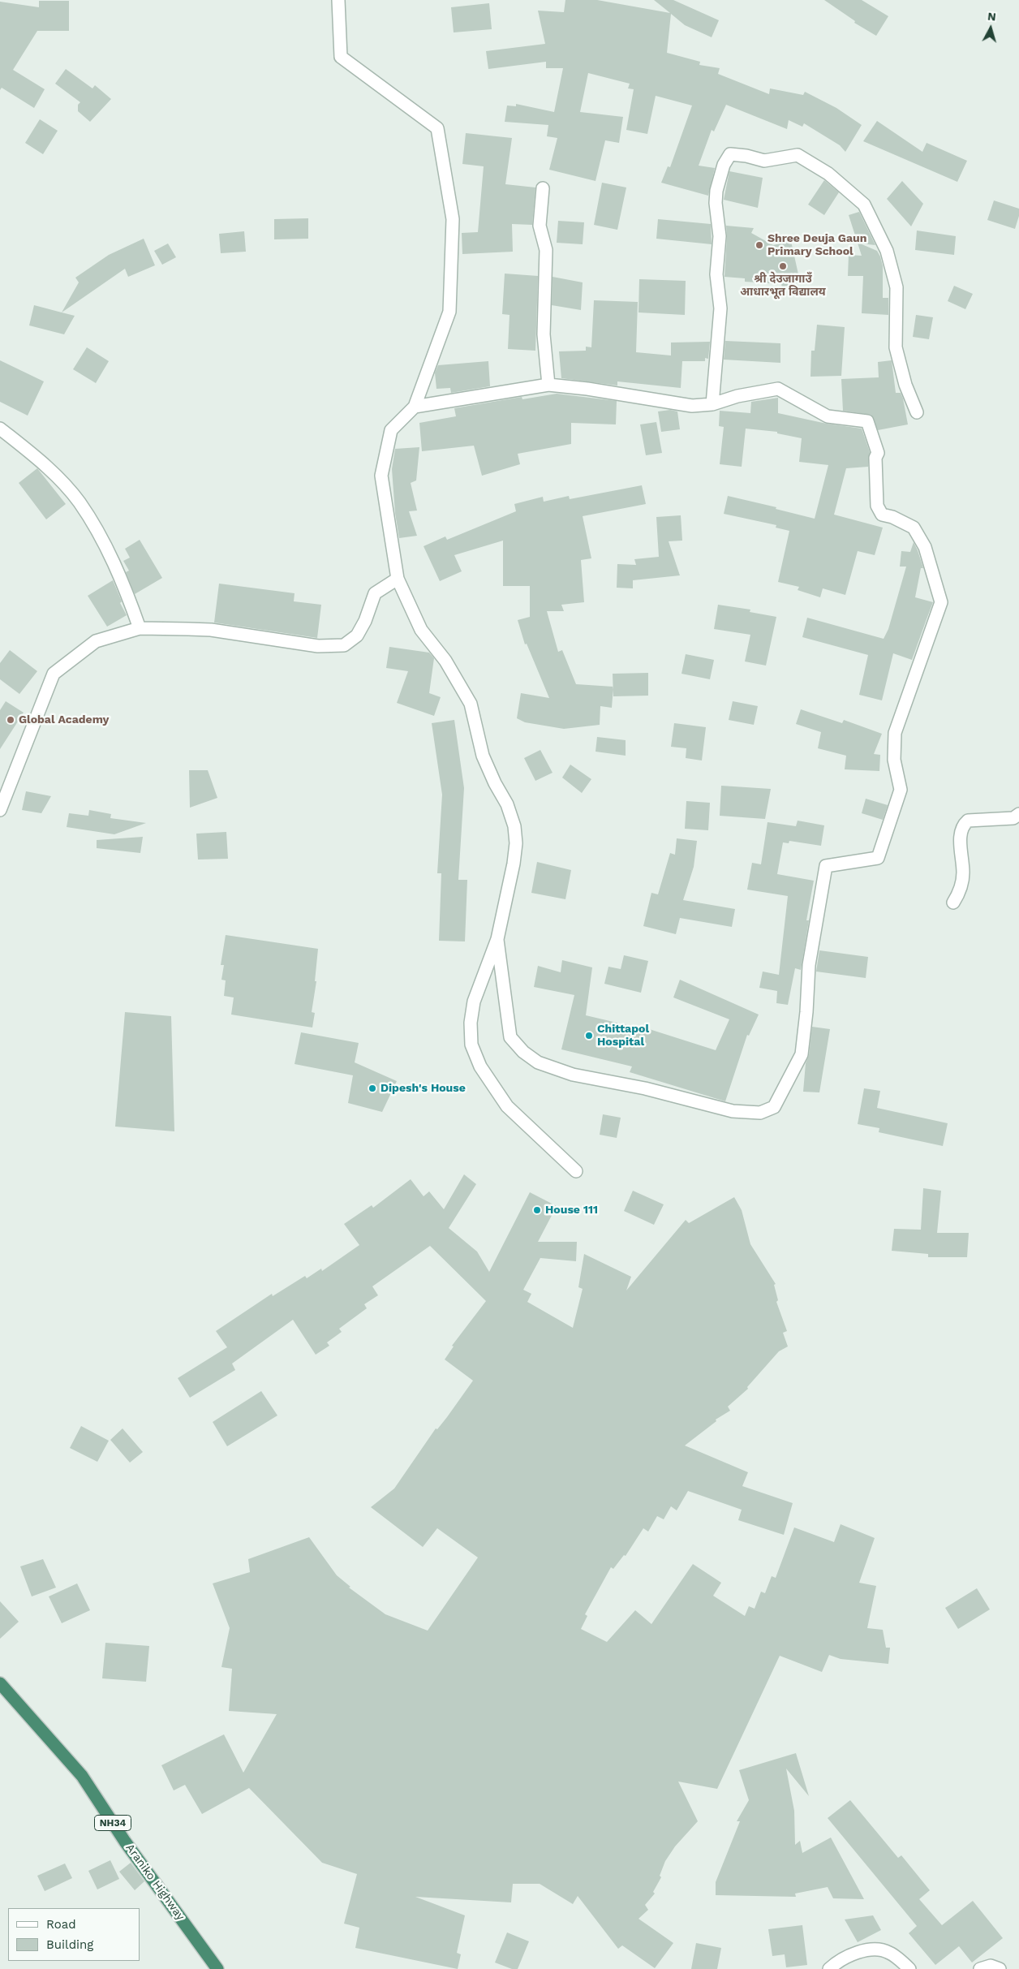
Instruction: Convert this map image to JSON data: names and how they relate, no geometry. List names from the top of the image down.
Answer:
{
  "streets": {
    "highway": ["NH34", "Araniko Highway"]
  },
  "places": [
    "Shree Deuja Gaun Primary School",
    "श्री देउजागाउँ आधारभूत विद्यालय",
    "Global Academy",
    "Chittapol Hospital",
    "Dipesh's House",
    "House 111"
  ],
  "legend": ["Road", "Building"],
  "north": "top"
}
